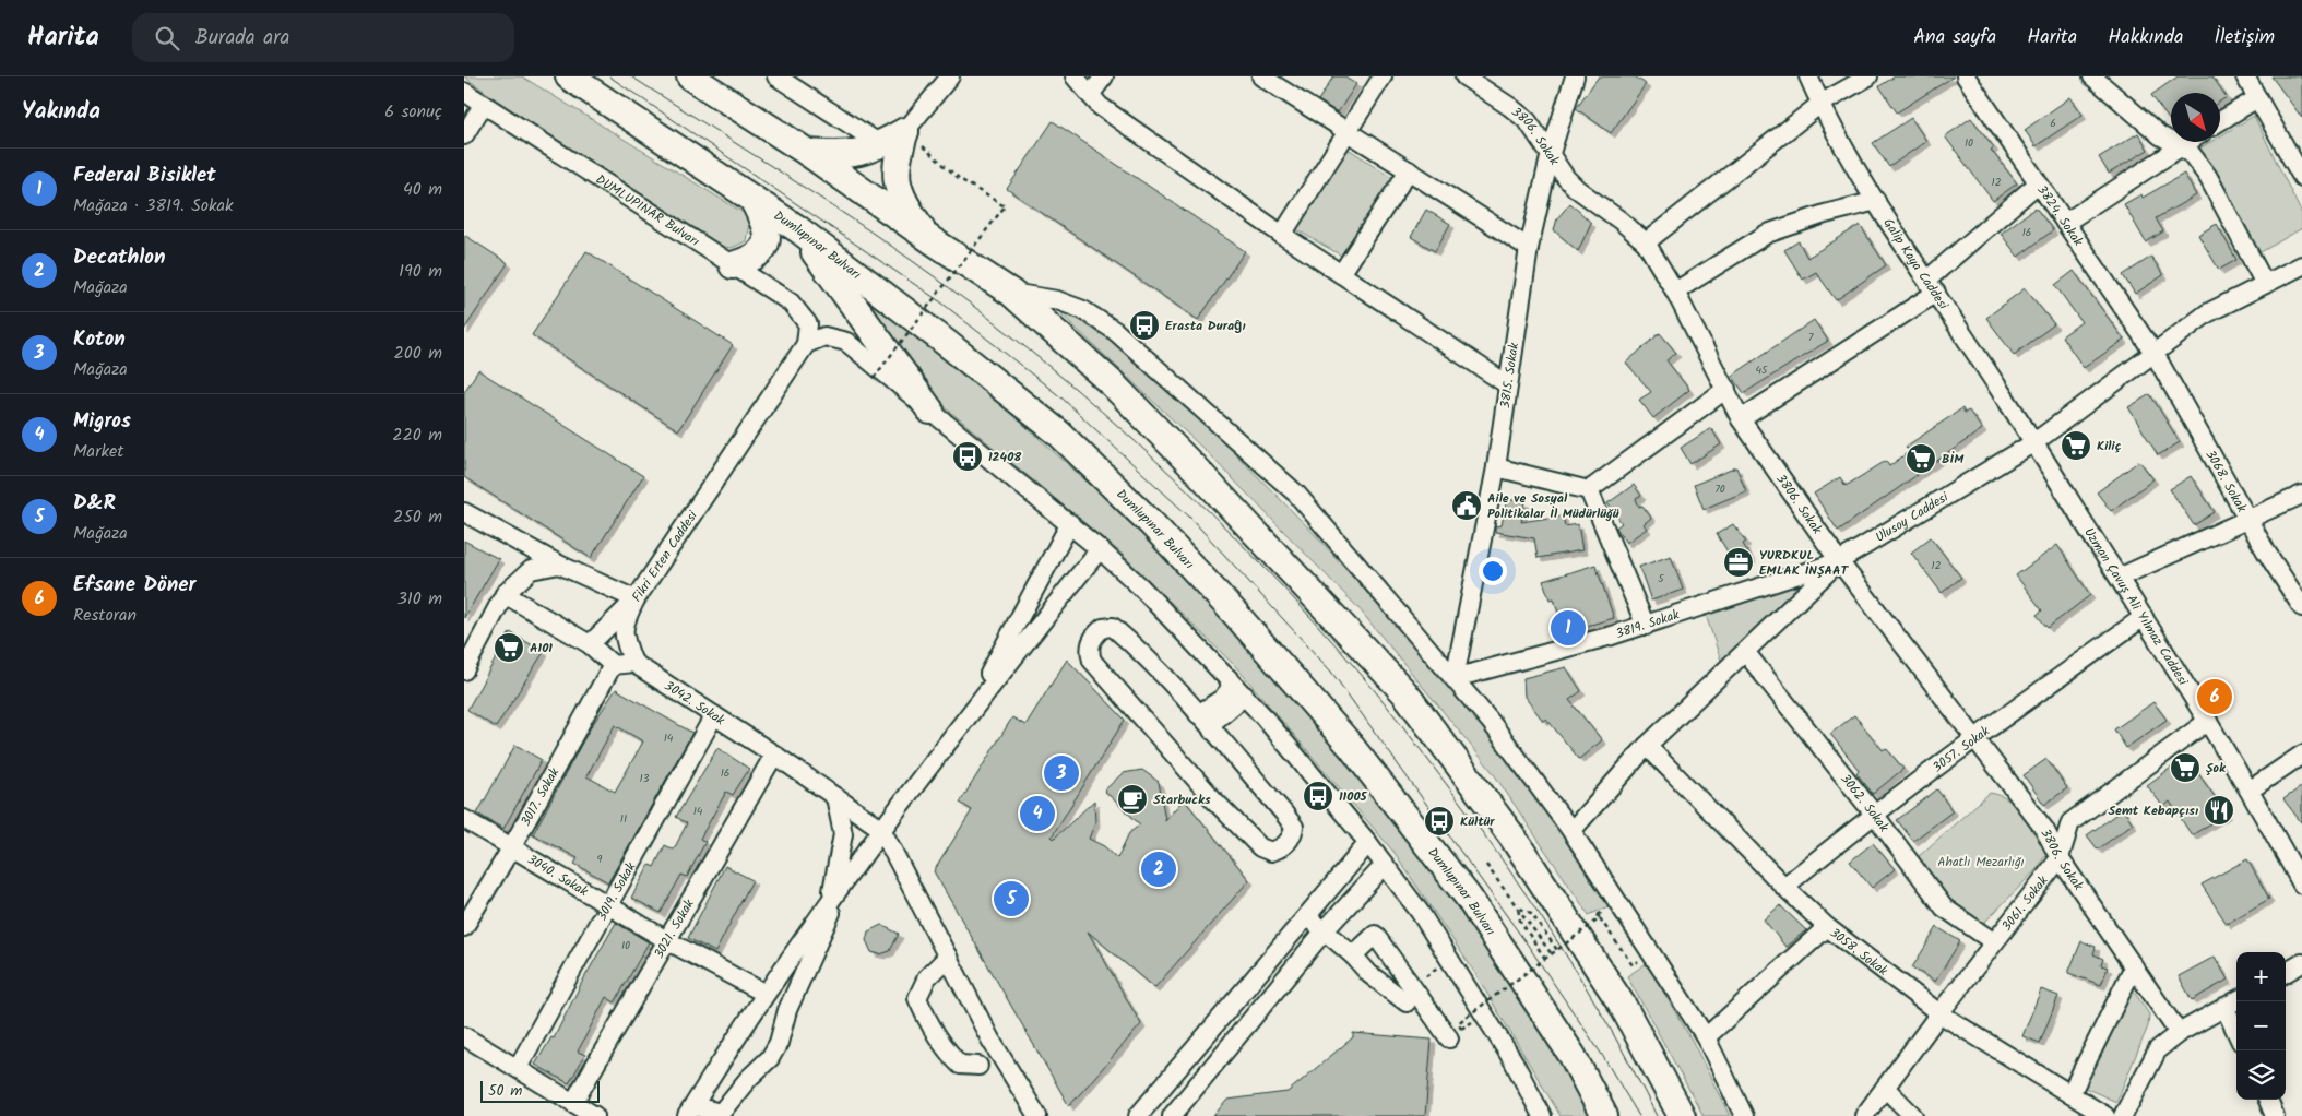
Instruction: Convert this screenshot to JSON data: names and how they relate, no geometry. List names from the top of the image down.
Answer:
{
  "streets": {
    "highway": ["Dumlupınar Bulvarı"],
    "street": [
      "3806. Sokak",
      "DUMLUPINAR Bulvarı",
      "3824. Sokak",
      "Galip Kaya Caddesi",
      "3815. Sokak",
      "3068. Sokak",
      "Ulusoy Caddesi",
      "Fikri Erten Caddesi",
      "Uzman Çavuş Ali Yılmaz Caddesi",
      "3819. Sokak",
      "3042. Sokak",
      "3057. Sokak",
      "3017. Sokak",
      "3062. Sokak",
      "3040. Sokak",
      "3019. Sokak",
      "3061. Sokak",
      "3021. Sokak",
      "3058. Sokak"
    ]
  },
  "crossings": [
    ["3806. Sokak", "3815. Sokak"],
    ["3806. Sokak", "Ulusoy Caddesi"],
    ["3806. Sokak", "3819. Sokak"],
    ["3806. Sokak", "3057. Sokak"],
    ["3806. Sokak", "3061. Sokak"],
    ["DUMLUPINAR Bulvarı", "Fikri Erten Caddesi"],
    ["3824. Sokak", "3068. Sokak"],
    ["3824. Sokak", "Ulusoy Caddesi"],
    ["Galip Kaya Caddesi", "Ulusoy Caddesi"],
    ["Galip Kaya Caddesi", "Uzman Çavuş Ali Yılmaz Caddesi"],
    ["3815. Sokak", "3819. Sokak"],
    ["3068. Sokak", "Ulusoy Caddesi"],
    ["Ulusoy Caddesi", "Uzman Çavuş Ali Yılmaz Caddesi"],
    ["Ulusoy Caddesi", "3819. Sokak"],
    ["Ulusoy Caddesi", "3062. Sokak"],
    ["Ulusoy Caddesi", "3058. Sokak"],
    ["Uzman Çavuş Ali Yılmaz Caddesi", "3057. Sokak"],
    ["Uzman Çavuş Ali Yılmaz Caddesi", "3061. Sokak"],
    ["3042. Sokak", "3019. Sokak"],
    ["3042. Sokak", "3021. Sokak"],
    ["3057. Sokak", "3062. Sokak"],
    ["3057. Sokak", "3058. Sokak"],
    ["3017. Sokak", "3040. Sokak"],
    ["3062. Sokak", "3061. Sokak"],
    ["3040. Sokak", "3019. Sokak"],
    ["3040. Sokak", "3021. Sokak"],
    ["3061. Sokak", "3058. Sokak"]
  ],
  "parks": ["Ahatlı Mezarlığı"],
  "places": {
    "bus stop": [
      "Erasta Duraĝı",
      "12408",
      "11005",
      "Kültür"
    ],
    "supermarket": [
      "Kiliç",
      "BİM",
      "A101",
      "Şok"
    ],
    "public building": ["Aile ve Sosyal Politikalar İl Müdürlüğü"],
    "office": ["YURDKUL EMLAK İNŞAAT"],
    "cafe": ["Starbucks"],
    "restaurant": ["Semt Kebapçısı"]
  },
  "house_numbers": [
    "6",
    "10",
    "12",
    "16",
    "7",
    "45",
    "70",
    "12",
    "5",
    "14",
    "16",
    "13",
    "14",
    "11",
    "9",
    "10"
  ],
  "scale_bar": "50 m",
  "north": "bottom right",
  "page": {
    "header": "Harita",
    "search": "Burada ara",
    "nav": [
      "Ana sayfa",
      "Harita",
      "Hakkında",
      "İletişim"
    ],
    "heading": ["Yakında", "6 sonuç"],
    "list": [
      {
        "mark": "1",
        "name": "Federal Bisiklet",
        "note": "Mağaza · 3819. Sokak",
        "value": "40 m"
      },
      {
        "mark": "2",
        "name": "Decathlon",
        "note": "Mağaza",
        "value": "190 m"
      },
      {
        "mark": "3",
        "name": "Koton",
        "note": "Mağaza",
        "value": "200 m"
      },
      {
        "mark": "4",
        "name": "Migros",
        "note": "Market",
        "value": "220 m"
      },
      {
        "mark": "5",
        "name": "D&R",
        "note": "Mağaza",
        "value": "250 m"
      },
      {
        "mark": "6",
        "name": "Efsane Döner",
        "note": "Restoran",
        "value": "310 m"
      }
    ],
    "pins": [
      "1",
      "6",
      "3",
      "4",
      "2",
      "5"
    ],
    "map_buttons": ["+", "−"],
    "scale": "50 m"
  }
}
